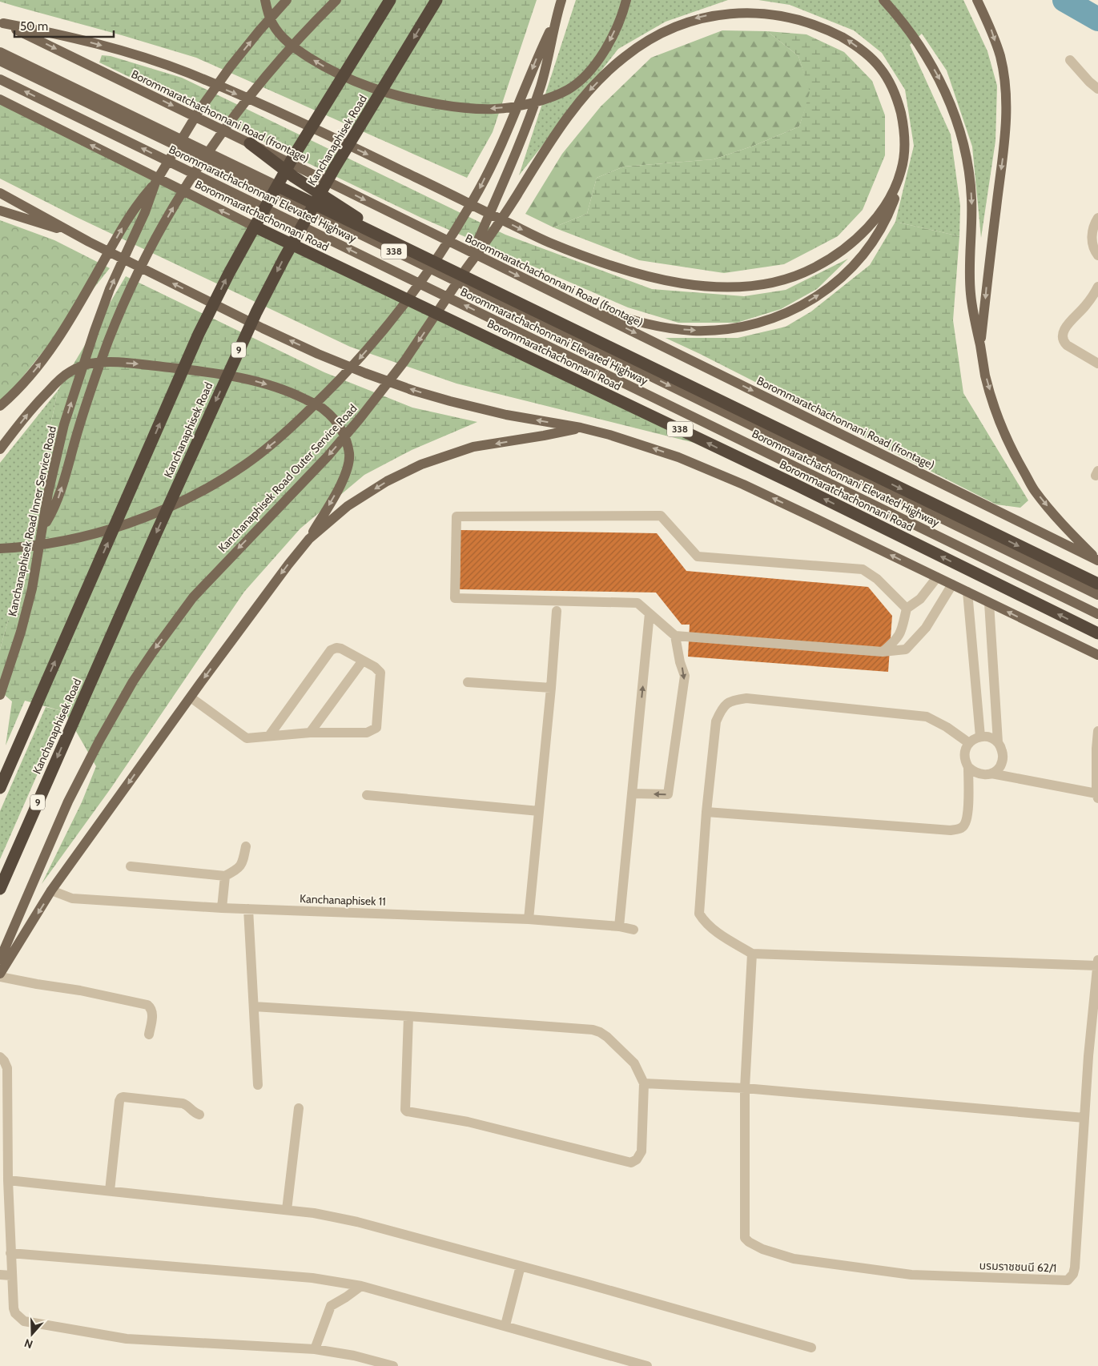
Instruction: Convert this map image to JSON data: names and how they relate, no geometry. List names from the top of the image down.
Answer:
{
  "streets": {
    "highway": [
      "Kanchanaphisek Road",
      "Borommaratchachonnani Road",
      "338",
      "9"
    ],
    "main road": [
      "Borommaratchachonnani Road (frontage)",
      "Borommaratchachonnani Elevated Highway",
      "Kanchanaphisek Road Outer Service Road",
      "Kanchanaphisek Road Inner Service Road"
    ],
    "street": ["Kanchanaphisek 11", "บรมราชชนนี 62/1"]
  },
  "scale_bar": "50 m",
  "north": "bottom"
}
